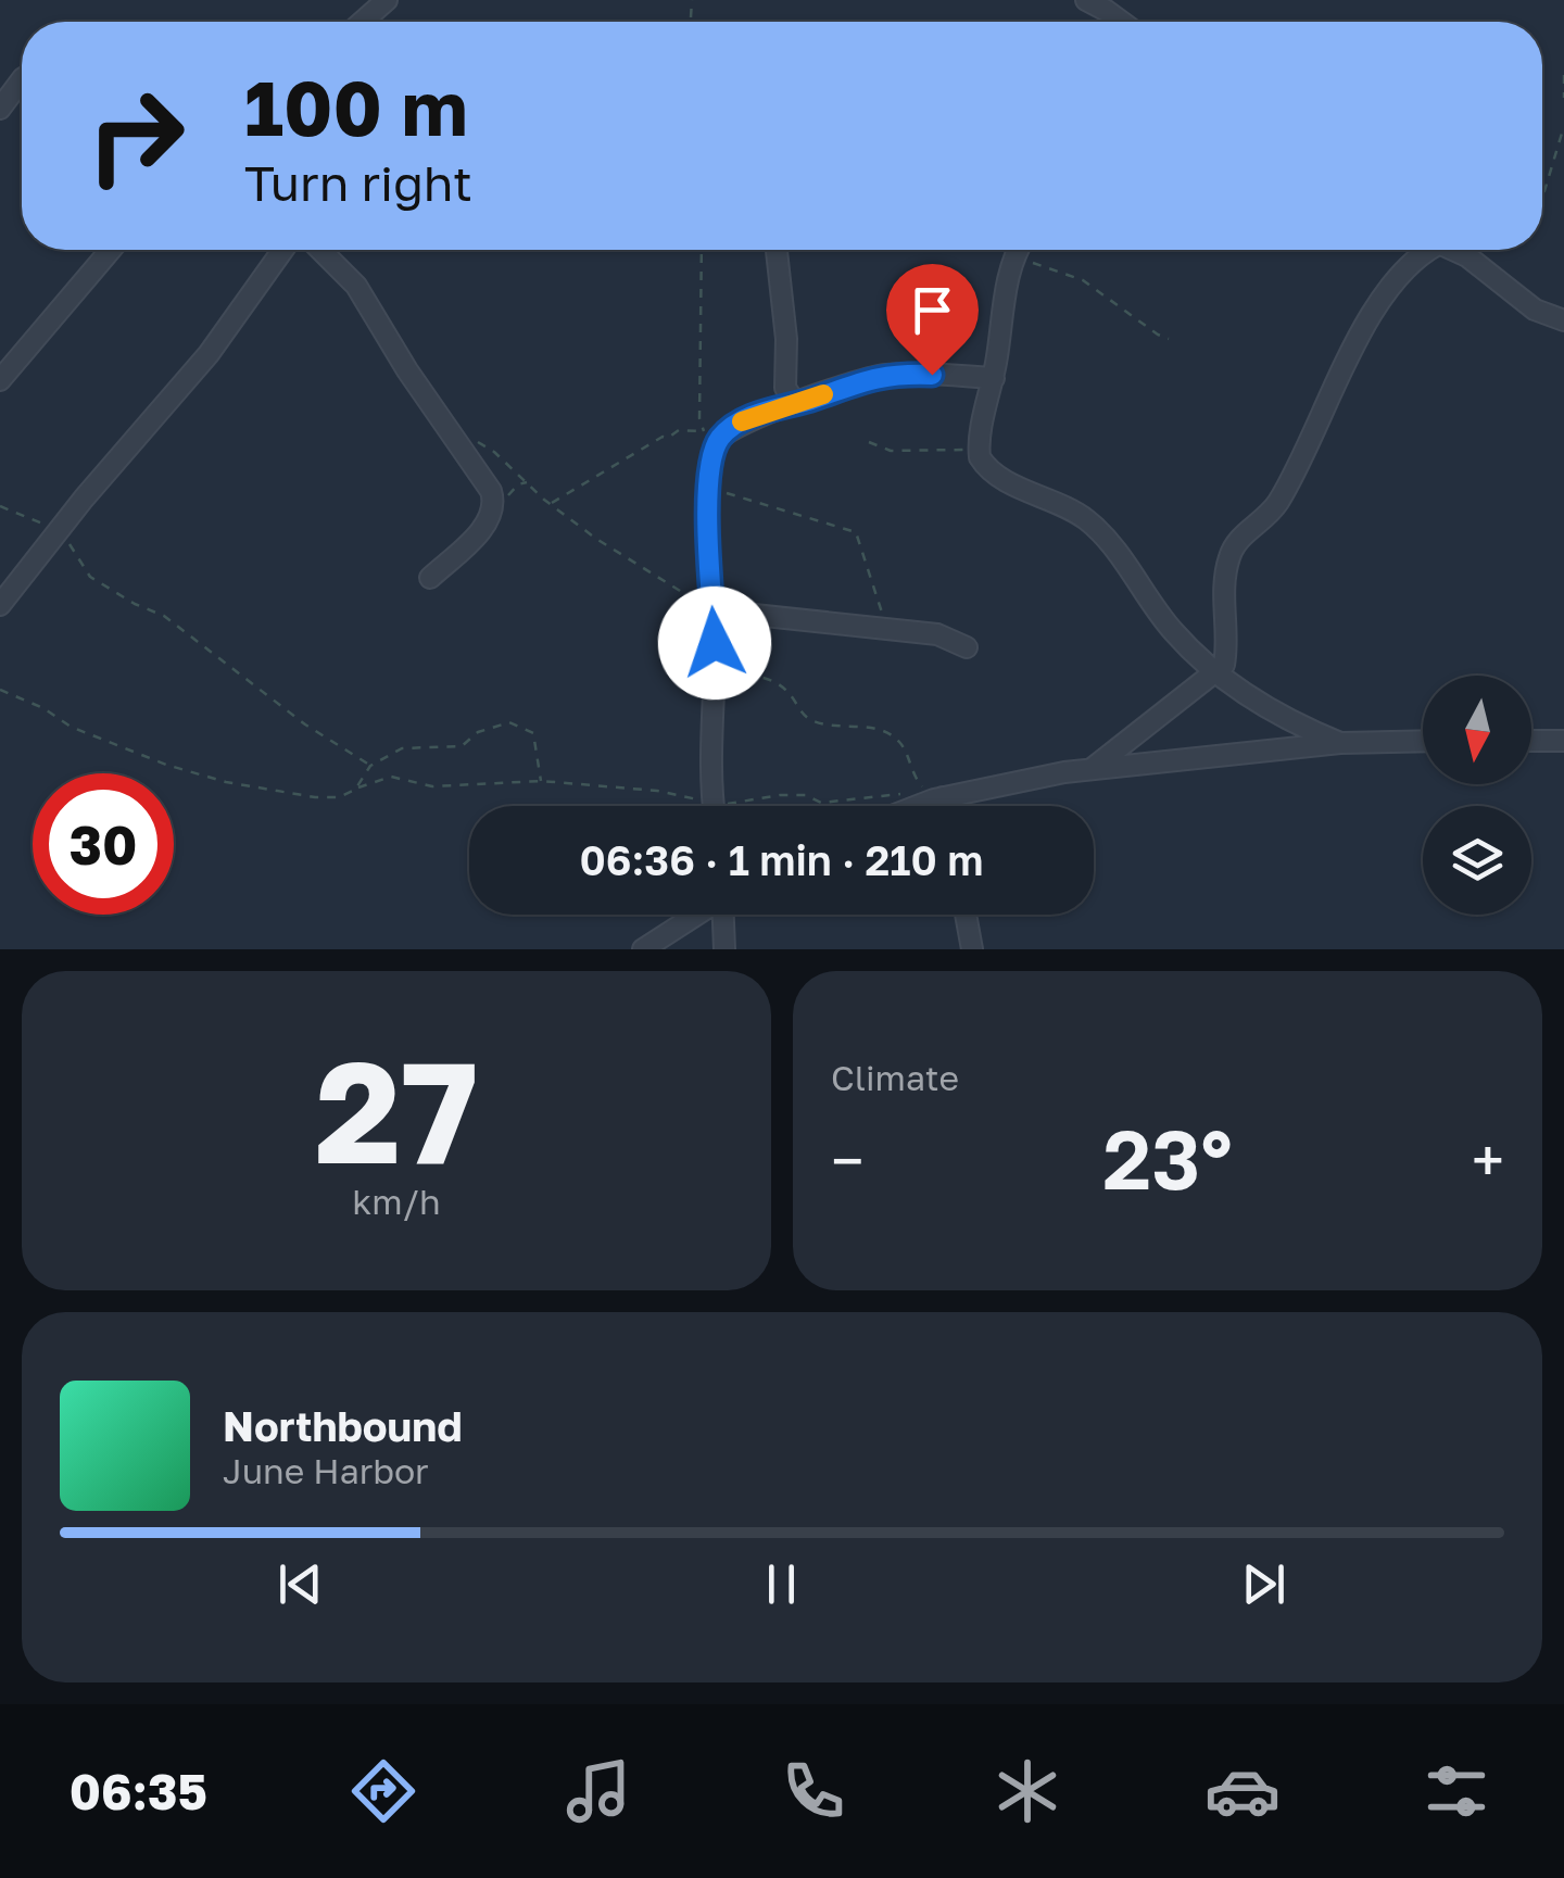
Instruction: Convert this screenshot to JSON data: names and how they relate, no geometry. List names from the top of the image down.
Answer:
{
  "north": "bottom",
  "page": {
    "turn": ["100 m", "Turn right"],
    "limit": "30",
    "trip": "06:36 · 1 min · 210 m",
    "tile": [
      ["27", "km/h"],
      "Climate"
    ],
    "heat": ["−", "23°", "+"],
    "song": ["Northbound", "June Harbor"],
    "tabs": "06:35"
  }
}
